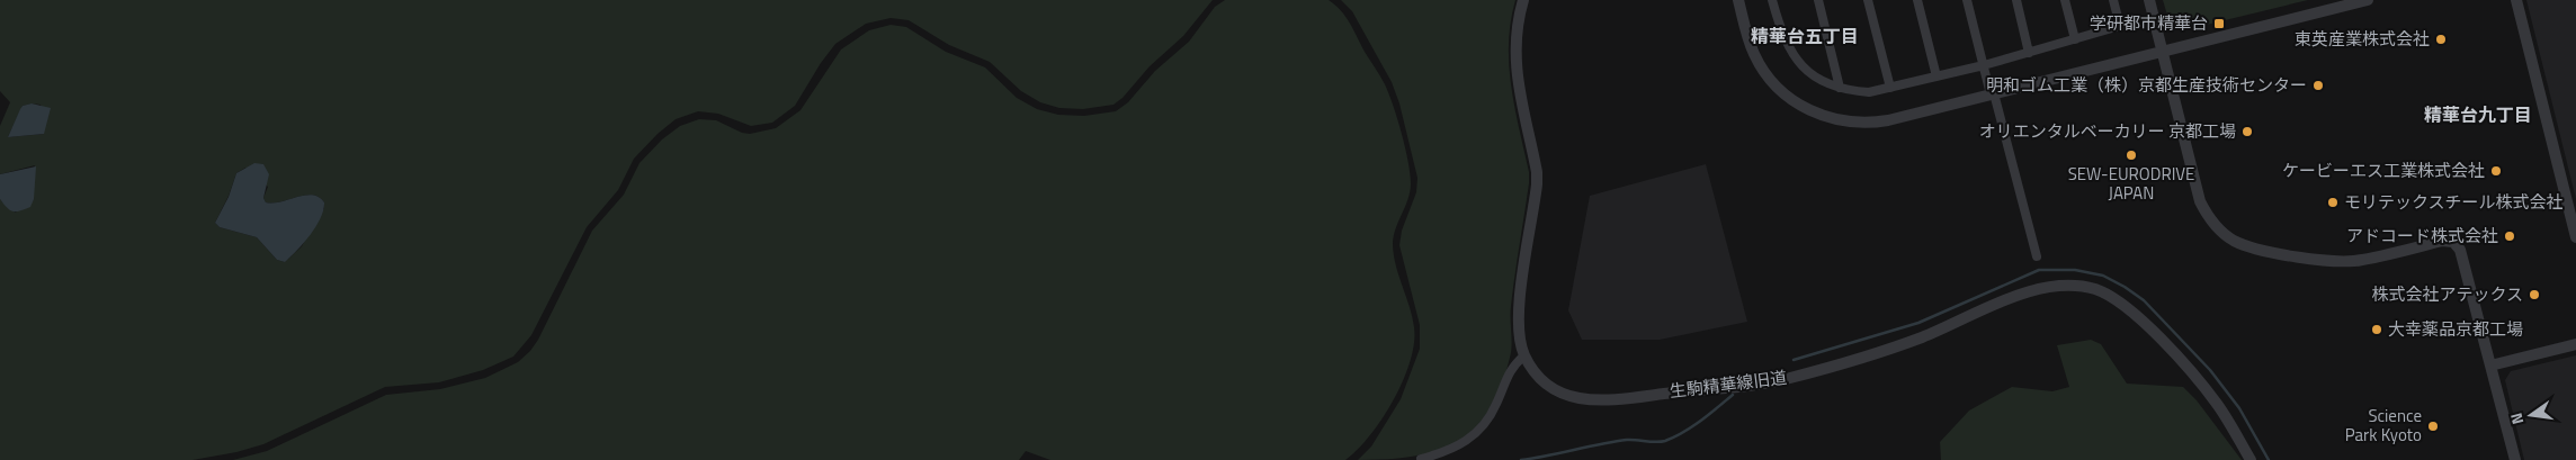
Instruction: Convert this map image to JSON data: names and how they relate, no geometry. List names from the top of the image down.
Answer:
{
  "streets": {
    "street": ["生駒精華線旧道"]
  },
  "districts": ["精華台五丁目", "精華台九丁目"],
  "places": {
    "transit": ["学研都市精華台"],
    "other": [
      "東英産業株式会社",
      "明和ゴム工業（株）京都生産技術センター",
      "オリエンタルベーカリー 京都工場",
      "SEW-EURODRIVE JAPAN",
      "ケービーエス工業株式会社",
      "モリテックスチール株式会社",
      "アドコード株式会社",
      "株式会社アテックス",
      "大幸薬品京都工場",
      "Science Park Kyoto"
    ]
  },
  "north": "left"
}
